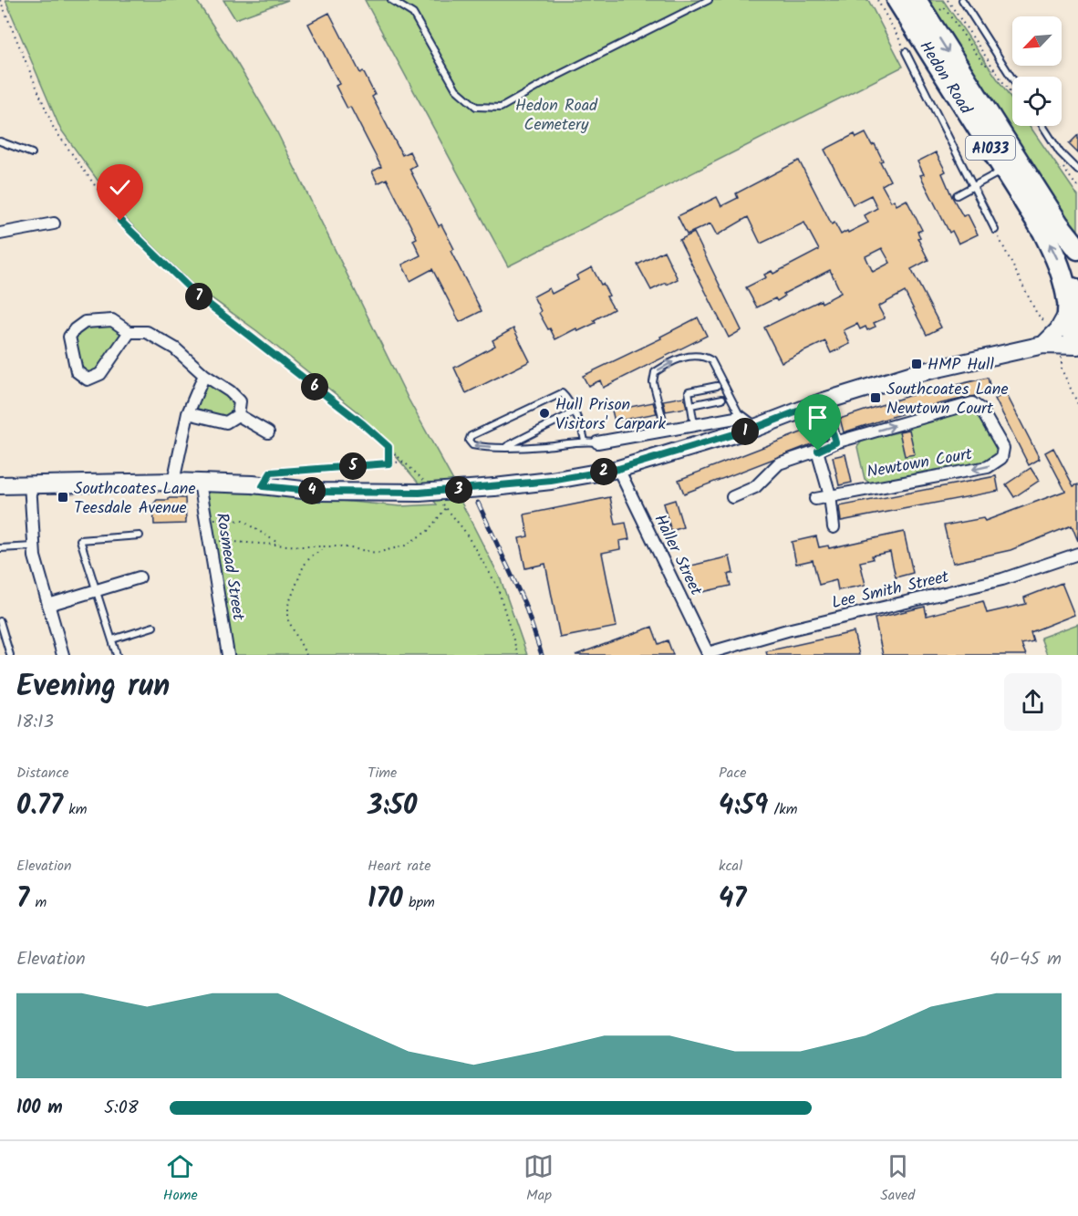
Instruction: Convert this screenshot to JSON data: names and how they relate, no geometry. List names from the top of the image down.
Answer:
{
  "streets": {
    "highway": ["Hedon Road", "A1033"],
    "street": [
      "Newtown Court",
      "Haller Street",
      "Rosmead Street",
      "Lee Smith Street"
    ]
  },
  "crossings": [
    ["Haller Street", "Lee Smith Street"]
  ],
  "parks": ["Hedon Road Cemetery"],
  "places": {
    "transit": ["HMP Hull", "Southcoates Lane Newtown Court", "Southcoates Lane Teesdale Avenue"],
    "other": ["Hull Prison Visitors' Carpark"]
  },
  "north": "bottom left",
  "page": {
    "pins": [
      "7",
      "6",
      "1",
      "5",
      "2",
      "3",
      "4"
    ],
    "heading": ["Evening run", "18:13"],
    "stats": [
      ["Distance", "0.77 km"],
      ["Time", "3:50"],
      ["Pace", "4:59 /km"],
      ["Elevation", "7 m"],
      ["Heart rate", "170 bpm"],
      ["kcal", "47"]
    ],
    "chart": ["Elevation", "40–45 m"],
    "list": [
      {
        "name": "100 m",
        "note": "5:08"
      }
    ],
    "tabs": ["Home", "Map", "Saved"]
  }
}
